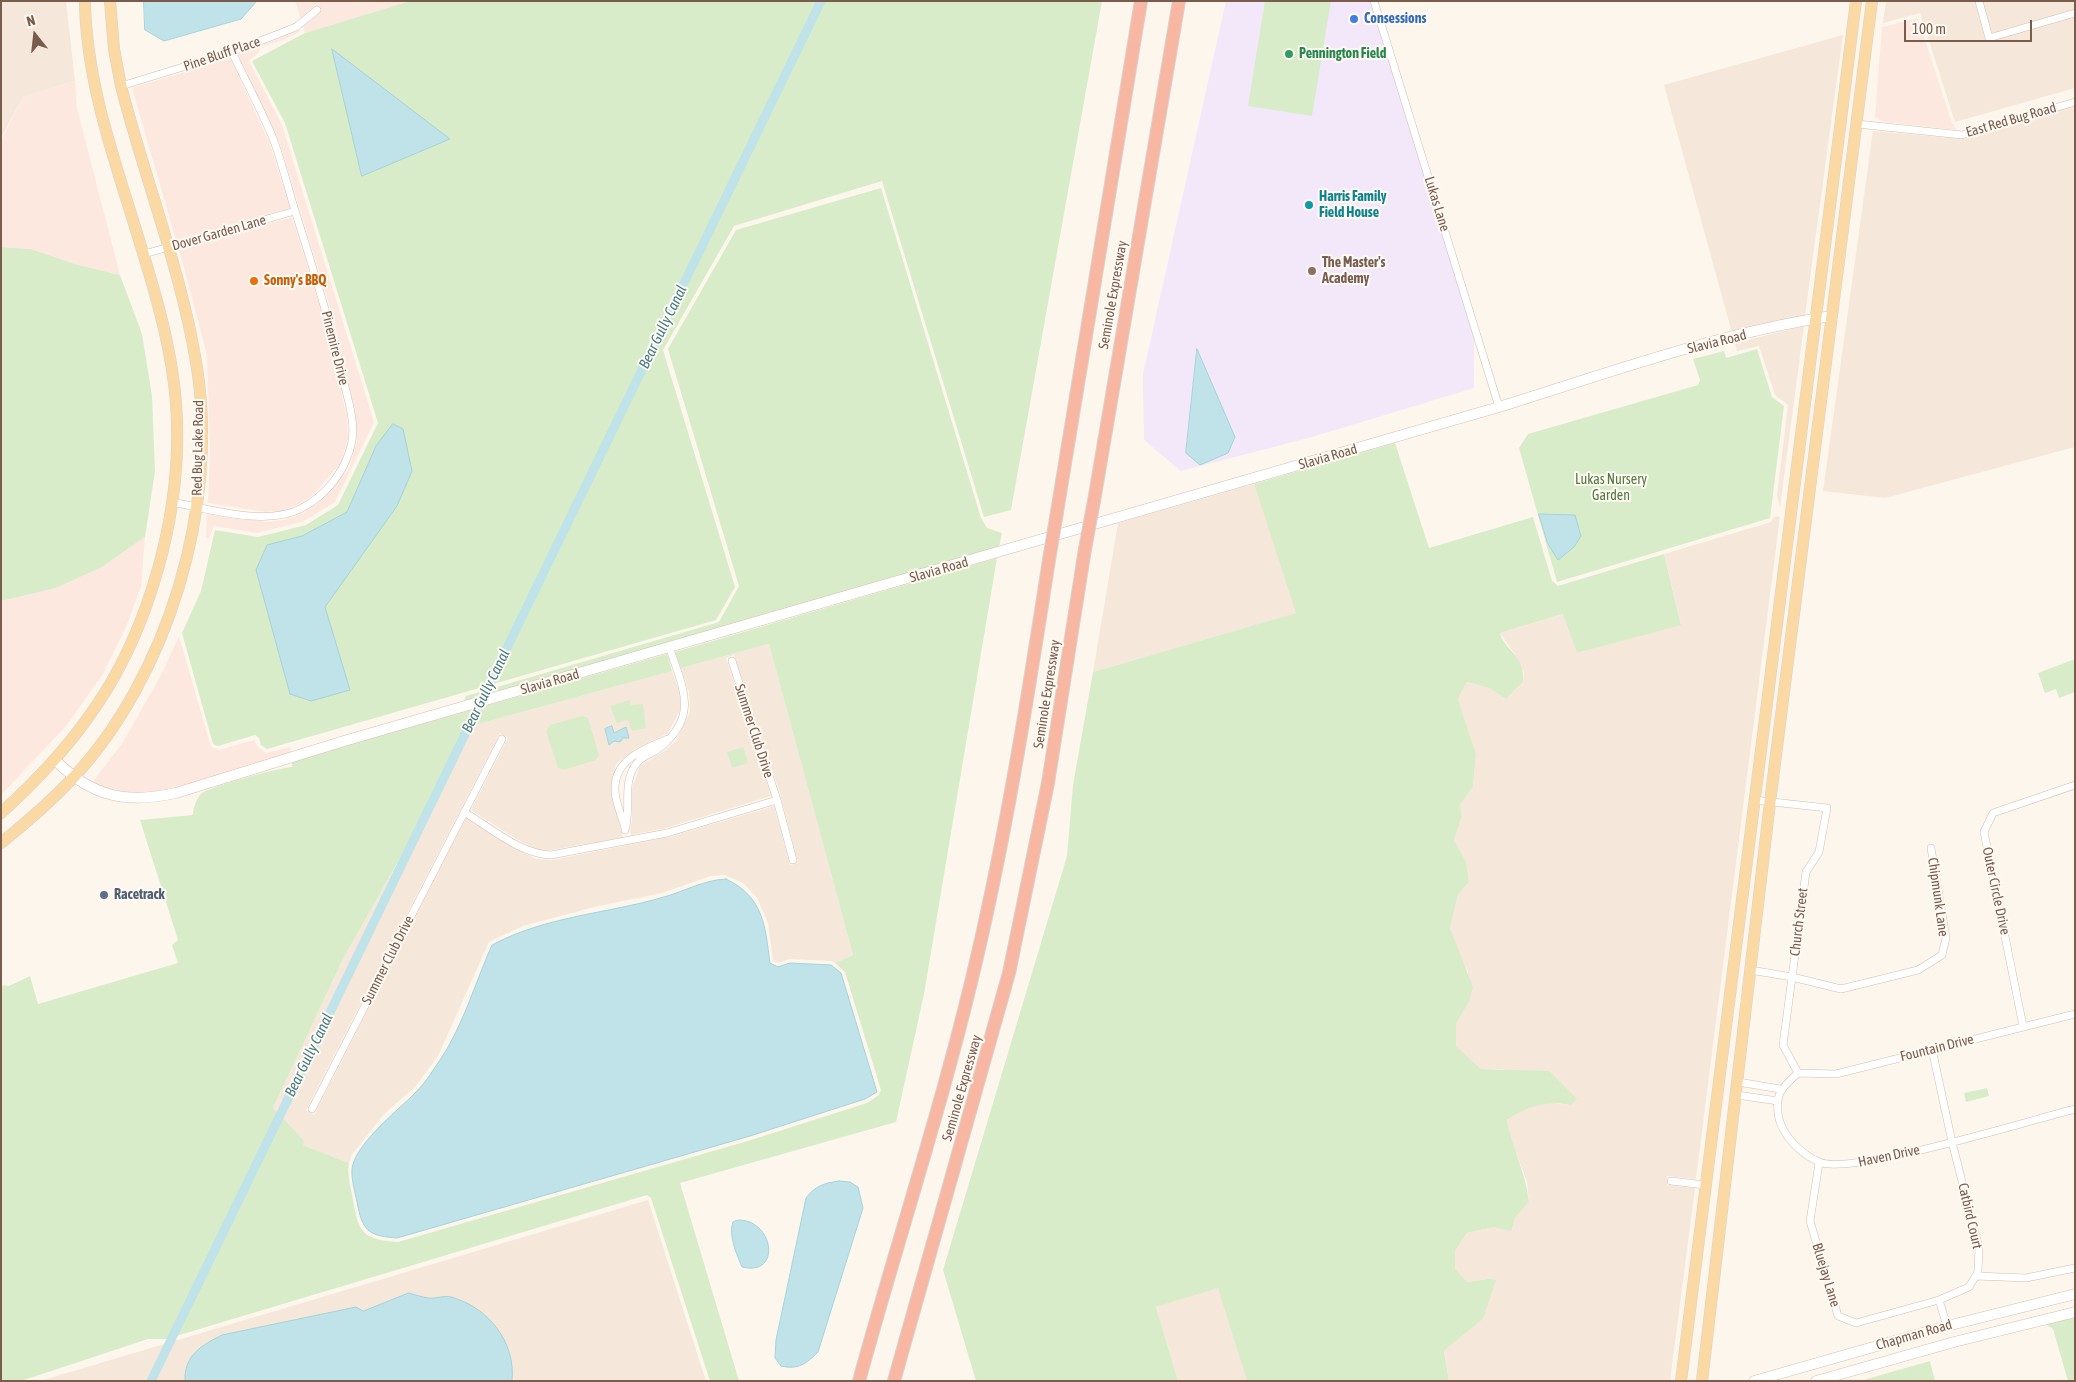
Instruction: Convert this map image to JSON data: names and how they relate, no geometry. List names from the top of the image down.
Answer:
{
  "streets": {
    "highway": ["Seminole Expressway"],
    "main road": ["Red Bug Lake Road"],
    "street": [
      "Pine Bluff Place",
      "East Red Bug Road",
      "Lukas Lane",
      "Dover Garden Lane",
      "Slavia Road",
      "Pinemire Drive",
      "Summer Club Drive",
      "Outer Circle Drive",
      "Chipmunk Lane",
      "Church Street",
      "Fountain Drive",
      "Haven Drive",
      "Catbird Court",
      "Bluejay Lane",
      "Chapman Road"
    ]
  },
  "crossings": [
    ["Pine Bluff Place", "Pinemire Drive"],
    ["Pine Bluff Place", "Red Bug Lake Road"],
    ["Lukas Lane", "Slavia Road"],
    ["Dover Garden Lane", "Pinemire Drive"],
    ["Dover Garden Lane", "Red Bug Lake Road"],
    ["Slavia Road", "Red Bug Lake Road"],
    ["Pinemire Drive", "Red Bug Lake Road"],
    ["Outer Circle Drive", "Fountain Drive"],
    ["Chipmunk Lane", "Church Street"],
    ["Church Street", "Fountain Drive"],
    ["Fountain Drive", "Catbird Court"],
    ["Haven Drive", "Catbird Court"],
    ["Haven Drive", "Bluejay Lane"]
  ],
  "water": ["Bear Gully Canal"],
  "parks": ["Lukas Nursery Garden"],
  "places": [
    "Consessions",
    "Pennington Field",
    "Harris Family Field House",
    "The Master's Academy",
    "Sonny's BBQ",
    "Racetrack"
  ],
  "scale_bar": "100 m",
  "north": "top"
}
